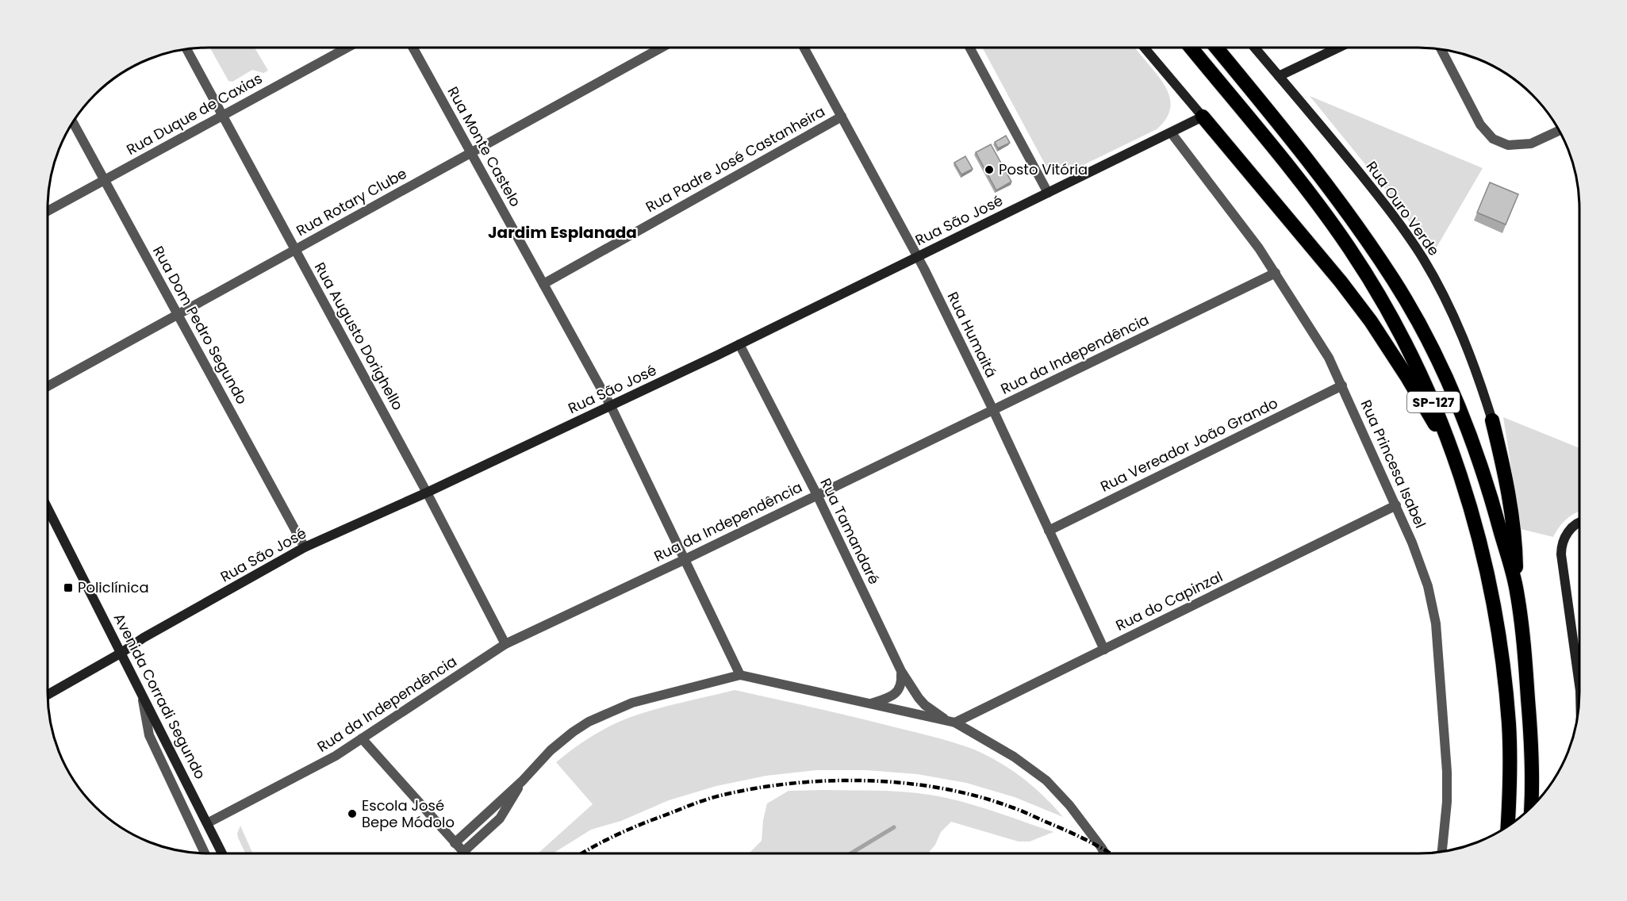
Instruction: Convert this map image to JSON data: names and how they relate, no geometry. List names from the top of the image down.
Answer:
{
  "streets": {
    "highway": ["SP-127"],
    "street": [
      "Rua Duque de Caxias",
      "Rua Monte Castelo",
      "Rua Padre José Castanheira",
      "Rua Rotary Clube",
      "Rua Ouro Verde",
      "Rua São José",
      "Rua Dom Pedro Segundo",
      "Rua Humaitá",
      "Rua Augusto Dorighello",
      "Rua da Independência",
      "Rua Vereador João Grando",
      "Rua Princesa Isabel",
      "Rua Tamandaré",
      "Rua do Capinzal",
      "Avenida Corradi Segundo"
    ]
  },
  "crossings": [
    ["Rua Duque de Caxias", "Rua Dom Pedro Segundo"],
    ["Rua Duque de Caxias", "Rua Augusto Dorighello"],
    ["Rua Monte Castelo", "Rua Padre José Castanheira"],
    ["Rua Monte Castelo", "Rua Rotary Clube"],
    ["Rua Monte Castelo", "Rua São José"],
    ["Rua Monte Castelo", "Rua da Independência"],
    ["Rua Padre José Castanheira", "Rua Humaitá"],
    ["Rua Rotary Clube", "Rua Dom Pedro Segundo"],
    ["Rua Rotary Clube", "Rua Augusto Dorighello"],
    ["Rua São José", "Rua Dom Pedro Segundo"],
    ["Rua São José", "Rua Humaitá"],
    ["Rua São José", "Rua Augusto Dorighello"],
    ["Rua São José", "Rua Princesa Isabel"],
    ["Rua São José", "Rua Tamandaré"],
    ["Rua São José", "Avenida Corradi Segundo"],
    ["Rua Humaitá", "Rua da Independência"],
    ["Rua Humaitá", "Rua Vereador João Grando"],
    ["Rua Humaitá", "Rua do Capinzal"],
    ["Rua Augusto Dorighello", "Rua da Independência"],
    ["Rua da Independência", "Rua Princesa Isabel"],
    ["Rua da Independência", "Rua Tamandaré"],
    ["Rua da Independência", "Avenida Corradi Segundo"],
    ["Rua Vereador João Grando", "Rua Princesa Isabel"],
    ["Rua Princesa Isabel", "Rua do Capinzal"],
    ["Rua Tamandaré", "Rua do Capinzal"]
  ],
  "districts": ["Jardim Esplanada"],
  "places": {
    "other": ["Posto Vitória", "Escola José Bepe Módolo"],
    "transit": ["Policlínica"]
  }
}
